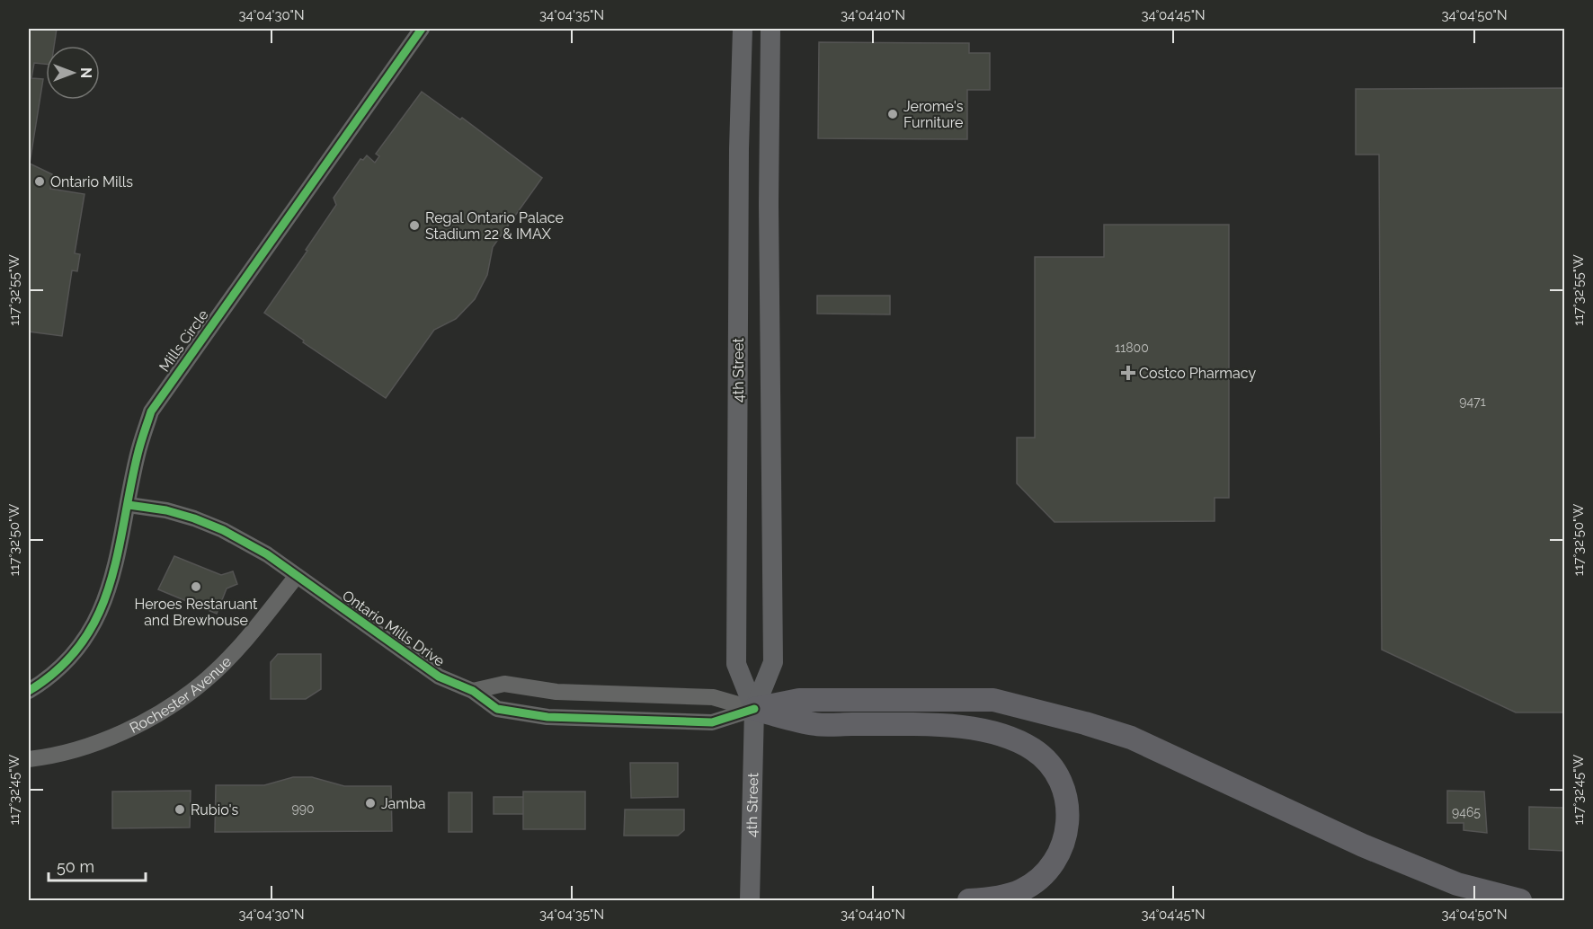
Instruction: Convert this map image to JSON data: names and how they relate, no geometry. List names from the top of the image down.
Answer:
{
  "streets": {
    "main road": ["4th Street"],
    "street": ["Mills Circle", "Ontario Mills Drive", "Rochester Avenue"]
  },
  "crossings": [
    ["Mills Circle", "Ontario Mills Drive"],
    ["4th Street", "Ontario Mills Drive"],
    ["Ontario Mills Drive", "Rochester Avenue"]
  ],
  "places": {
    "other": [
      "Jerome's Furniture",
      "Ontario Mills",
      "Regal Ontario Palace Stadium 22 & IMAX",
      "Heroes Restaruant and Brewhouse",
      "Jamba",
      "Rubio's"
    ],
    "health": ["Costco Pharmacy"]
  },
  "house_numbers": [
    "11800",
    "9471",
    "990",
    "9465"
  ],
  "scale_bar": "50 m",
  "north": "right",
  "coordinates": [
    "34°04'30\"N",
    "34°04'35\"N",
    "34°04'40\"N",
    "34°04'45\"N",
    "34°04'50\"N",
    "117°32'55\"W",
    "117°32'50\"W",
    "117°32'45\"W"
  ]
}
